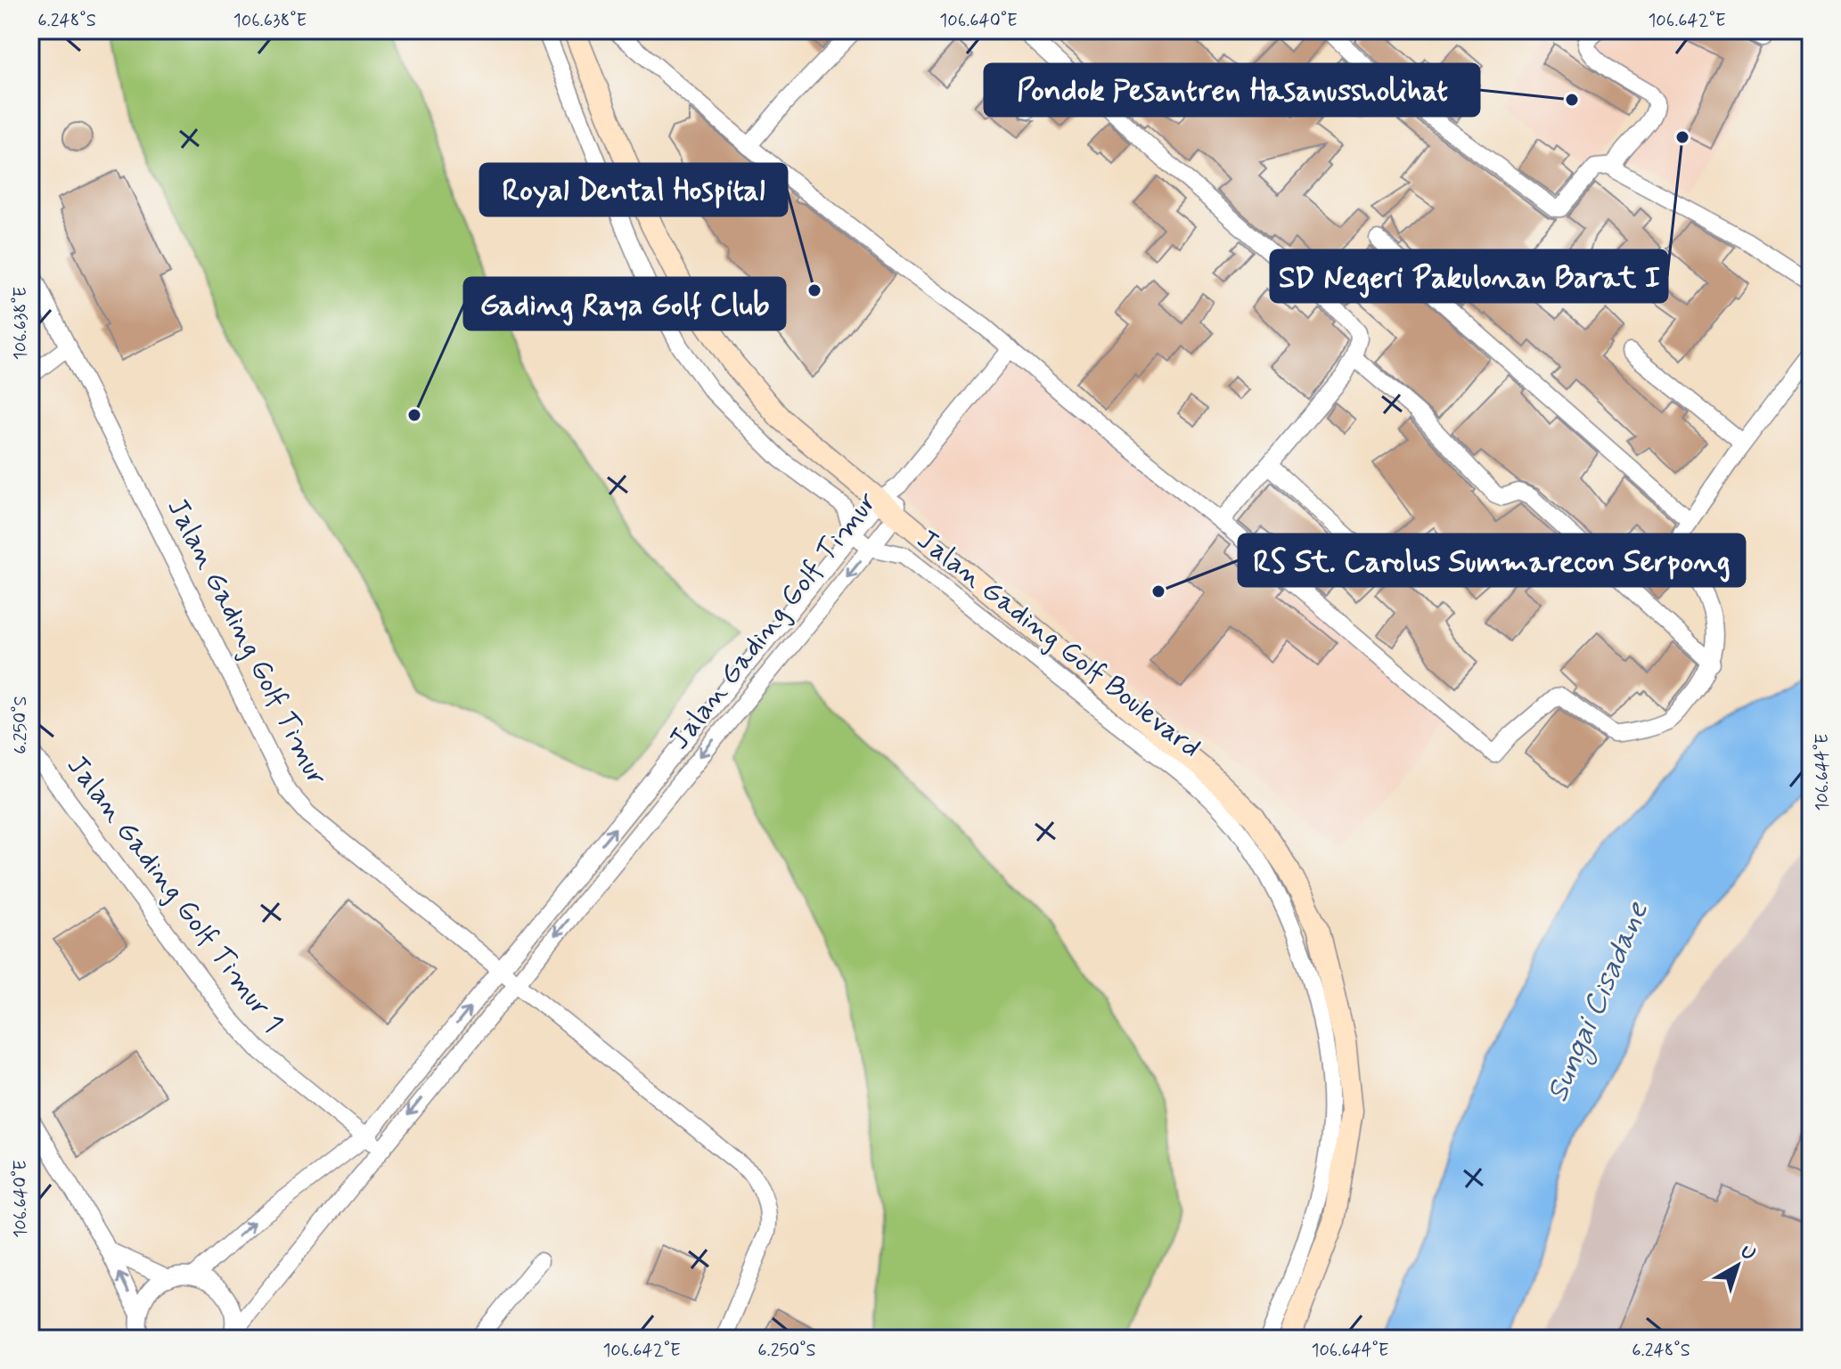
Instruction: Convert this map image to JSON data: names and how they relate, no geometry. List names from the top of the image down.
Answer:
{
  "streets": {
    "main road": ["Jalan Gading Golf Boulevard"],
    "street": ["Jalan Gading Golf Timur", "Jalan Gading Golf Timur 1"]
  },
  "crossings": [
    ["Jalan Gading Golf Timur", "Jalan Gading Golf Boulevard"],
    ["Jalan Gading Golf Timur", "Jalan Gading Golf Timur 1"]
  ],
  "water": ["Sungai Cisadane"],
  "places": [
    "Pondok Pesantren Hasanussholihat",
    "SD Negeri Pakulonan Barat I",
    "Royal Dental Hospital",
    "Gading Raya Golf Club",
    "RS St. Carolus Summarecon Serpong"
  ],
  "north": "top right",
  "coordinates": [
    "6.248°S",
    "106.638°E",
    "106.640°E",
    "106.642°E",
    "6.250°S",
    "106.644°E"
  ]
}
